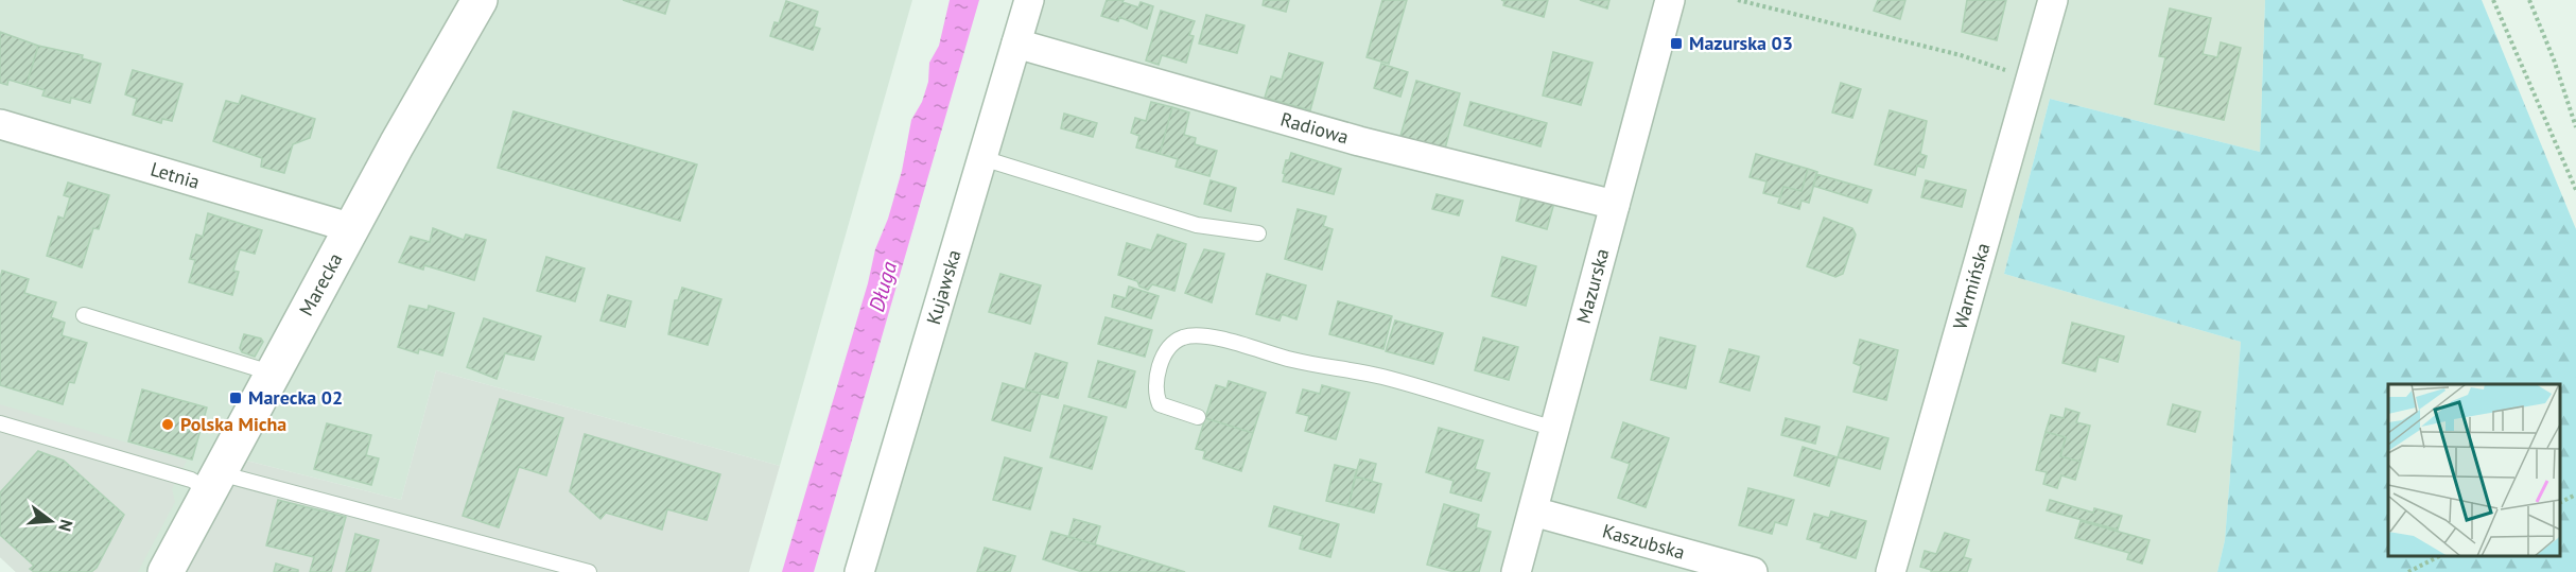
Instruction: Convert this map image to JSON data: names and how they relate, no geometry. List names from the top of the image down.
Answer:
{
  "streets": {
    "street": [
      "Radiowa",
      "Letnia",
      "Marecka",
      "Kujawska",
      "Mazurska",
      "Warmińska",
      "Kaszubska"
    ]
  },
  "crossings": [
    ["Radiowa", "Kujawska"],
    ["Radiowa", "Mazurska"],
    ["Letnia", "Marecka"],
    ["Mazurska", "Kaszubska"]
  ],
  "water": ["Długa"],
  "places": {
    "transit": ["Mazurska 03", "Marecka 02"],
    "other": ["Polska Micha"]
  },
  "north": "right"
}
